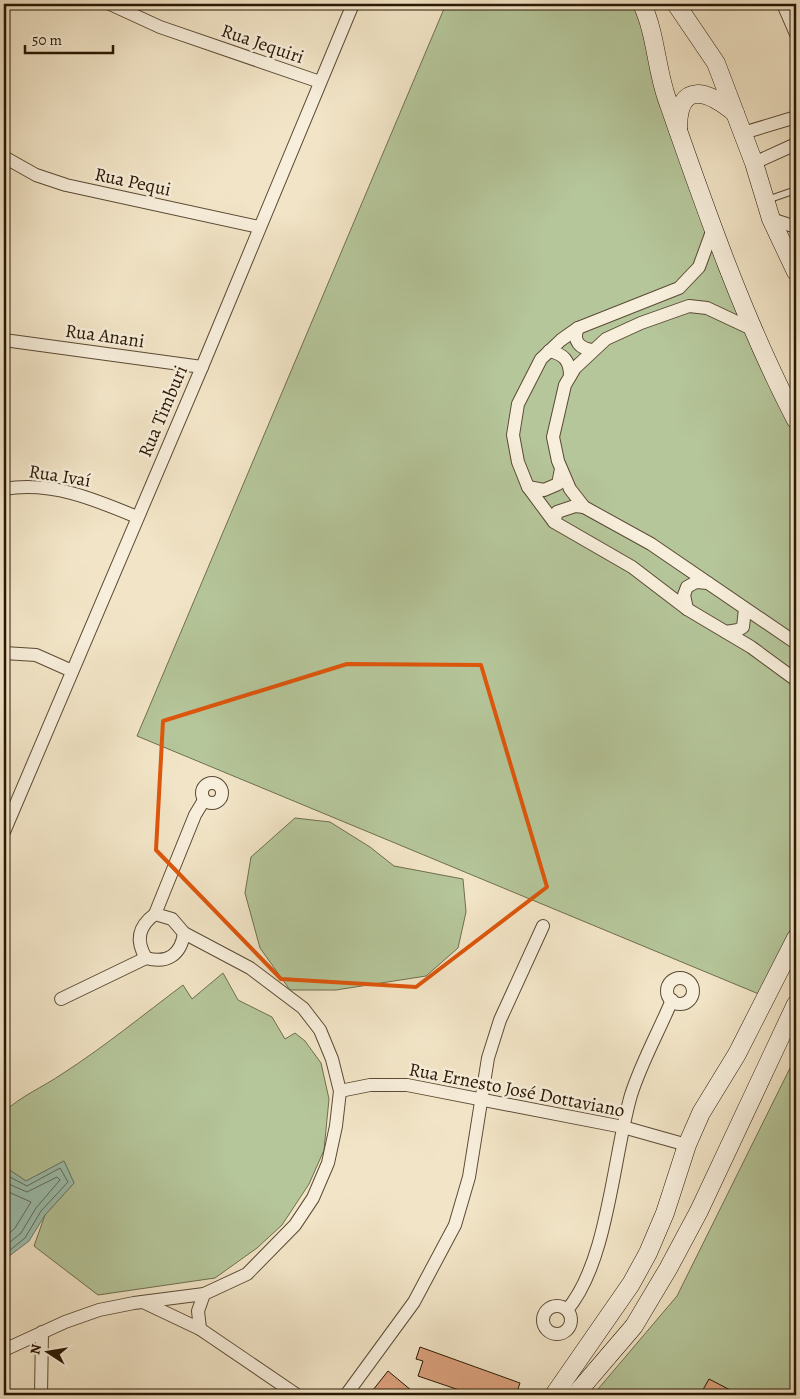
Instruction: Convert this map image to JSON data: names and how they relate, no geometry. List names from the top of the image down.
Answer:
{
  "streets": {
    "street": [
      "Rua Jequiri",
      "Rua Pequi",
      "Rua Anani",
      "Rua Timburi",
      "Rua Ivaí",
      "Rua Ernesto José Dottaviano"
    ]
  },
  "crossings": [
    ["Rua Jequiri", "Rua Timburi"],
    ["Rua Pequi", "Rua Timburi"],
    ["Rua Anani", "Rua Timburi"],
    ["Rua Timburi", "Rua Ivaí"]
  ],
  "scale_bar": "50 m",
  "north": "left"
}
